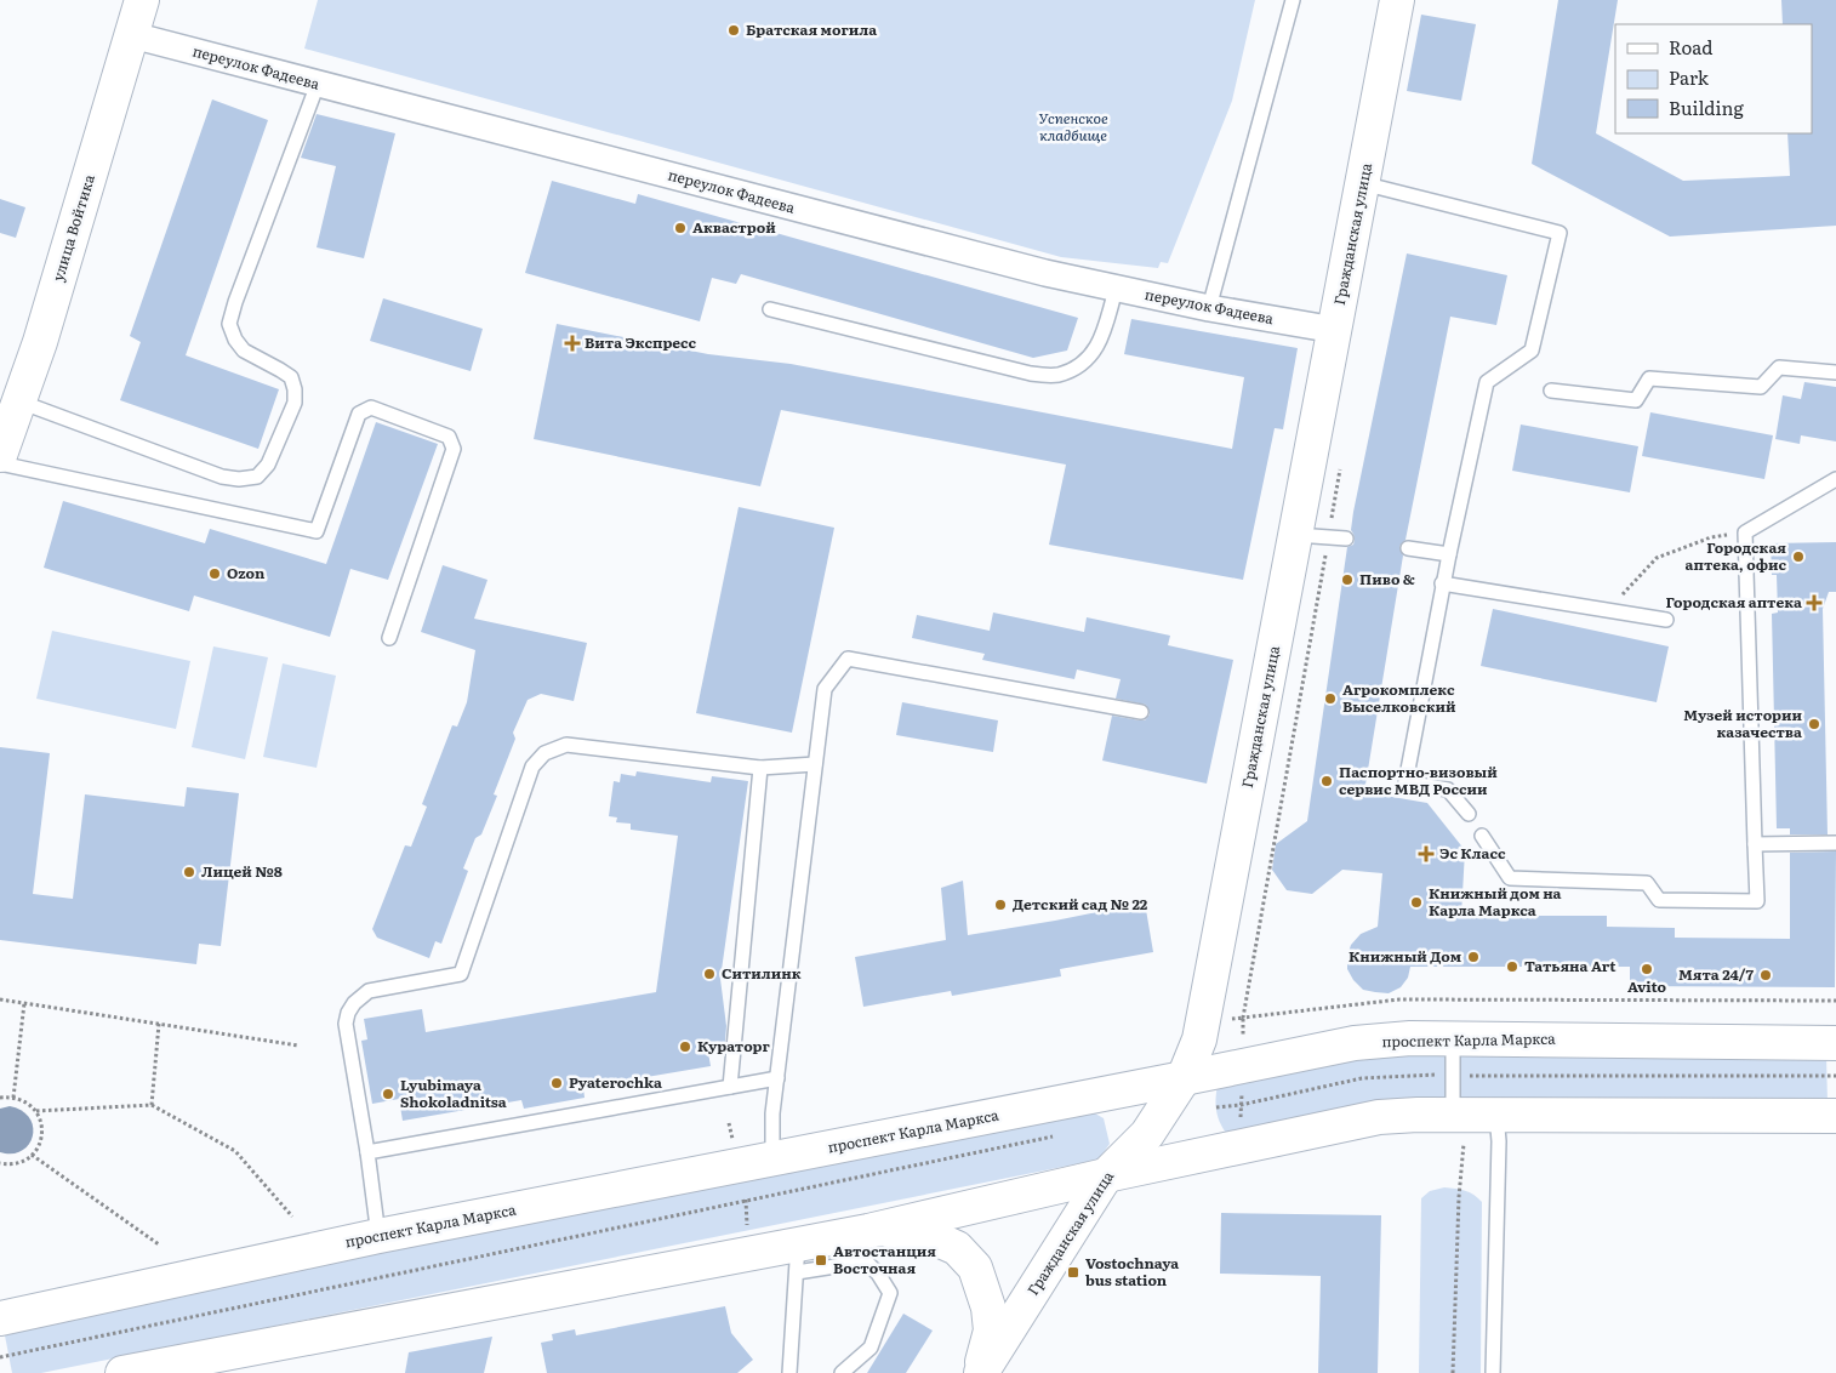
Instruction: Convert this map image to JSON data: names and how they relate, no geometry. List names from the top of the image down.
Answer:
{
  "streets": {
    "main road": ["улица Войтика", "Гражданская улица", "проспект Карла Маркса"],
    "street": ["переулок Фадеева"]
  },
  "crossings": [
    ["переулок Фадеева", "улица Войтика"],
    ["переулок Фадеева", "Гражданская улица"],
    ["Гражданская улица", "проспект Карла Маркса"]
  ],
  "parks": ["Успенское кладбище"],
  "places": {
    "other": [
      "Братская могила",
      "Аквастрой",
      "Городская аптека, офис",
      "Ozon",
      "Пиво &",
      "Агрокомплекс Выселковский",
      "Музей истории казачества",
      "Паспортно-визовый сервис МВД России",
      "Лицей №8",
      "Книжный дом на Карла Маркса",
      "Детский сад № 22",
      "Книжный Дом",
      "Татьяна Art",
      "Avito",
      "Ситилинк",
      "Мята 24/7",
      "Кураторг",
      "Pyaterochka",
      "Lyubimaya Shokoladnitsa"
    ],
    "health": ["Вита Экспресс", "Городская аптека", "Эс Класс"],
    "transit": ["Автостанция Восточная", "Vostochnaya bus station"]
  },
  "legend": ["Road", "Park", "Building"]
}
